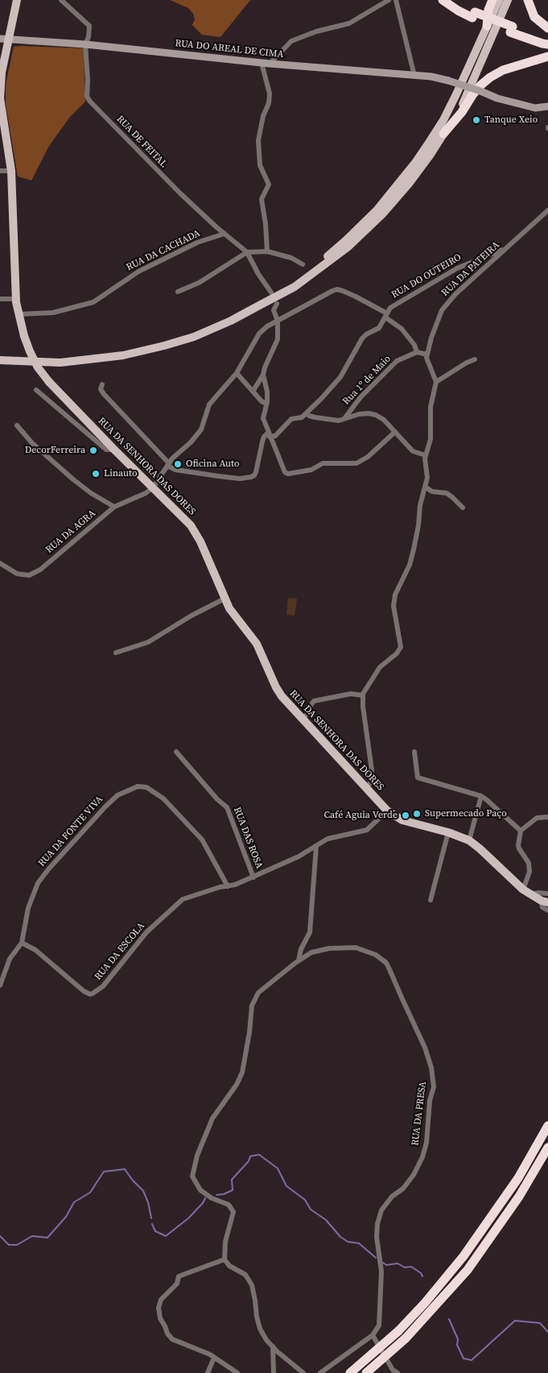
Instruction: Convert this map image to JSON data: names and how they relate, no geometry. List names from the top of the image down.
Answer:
{
  "streets": {
    "main road": ["RUA DO AREAL DE CIMA", "RUA DA SENHORA DAS DORES"],
    "street": [
      "RUA DE FEITAL",
      "RUA DA CACHADA",
      "RUA DA PATEIRA",
      "RUA DO OUTEIRO",
      "Rua 1º de Maio",
      "RUA DA AGRA",
      "RUA DA FONTE VIVA",
      "RUA DAS ROSA",
      "RUA DA ESCOLA",
      "RUA DA PRESA"
    ]
  },
  "crossings": [
    ["RUA DO AREAL DE CIMA", "RUA DE FEITAL"],
    ["RUA DO AREAL DE CIMA", "RUA DA SENHORA DAS DORES"],
    ["RUA DE FEITAL", "RUA DA CACHADA"],
    ["RUA DA CACHADA", "RUA DA SENHORA DAS DORES"],
    ["RUA DA PATEIRA", "RUA DO OUTEIRO"],
    ["RUA DA SENHORA DAS DORES", "RUA DA AGRA"],
    ["RUA DA SENHORA DAS DORES", "RUA DA ESCOLA"],
    ["RUA DA FONTE VIVA", "RUA DA ESCOLA"],
    ["RUA DAS ROSA", "RUA DA ESCOLA"]
  ],
  "places": [
    "Tanque Xeio",
    "DecorFerreira",
    "Oficina Auto",
    "Linauto",
    "Supermecado Paço",
    "Café Aguia Verde"
  ]
}
